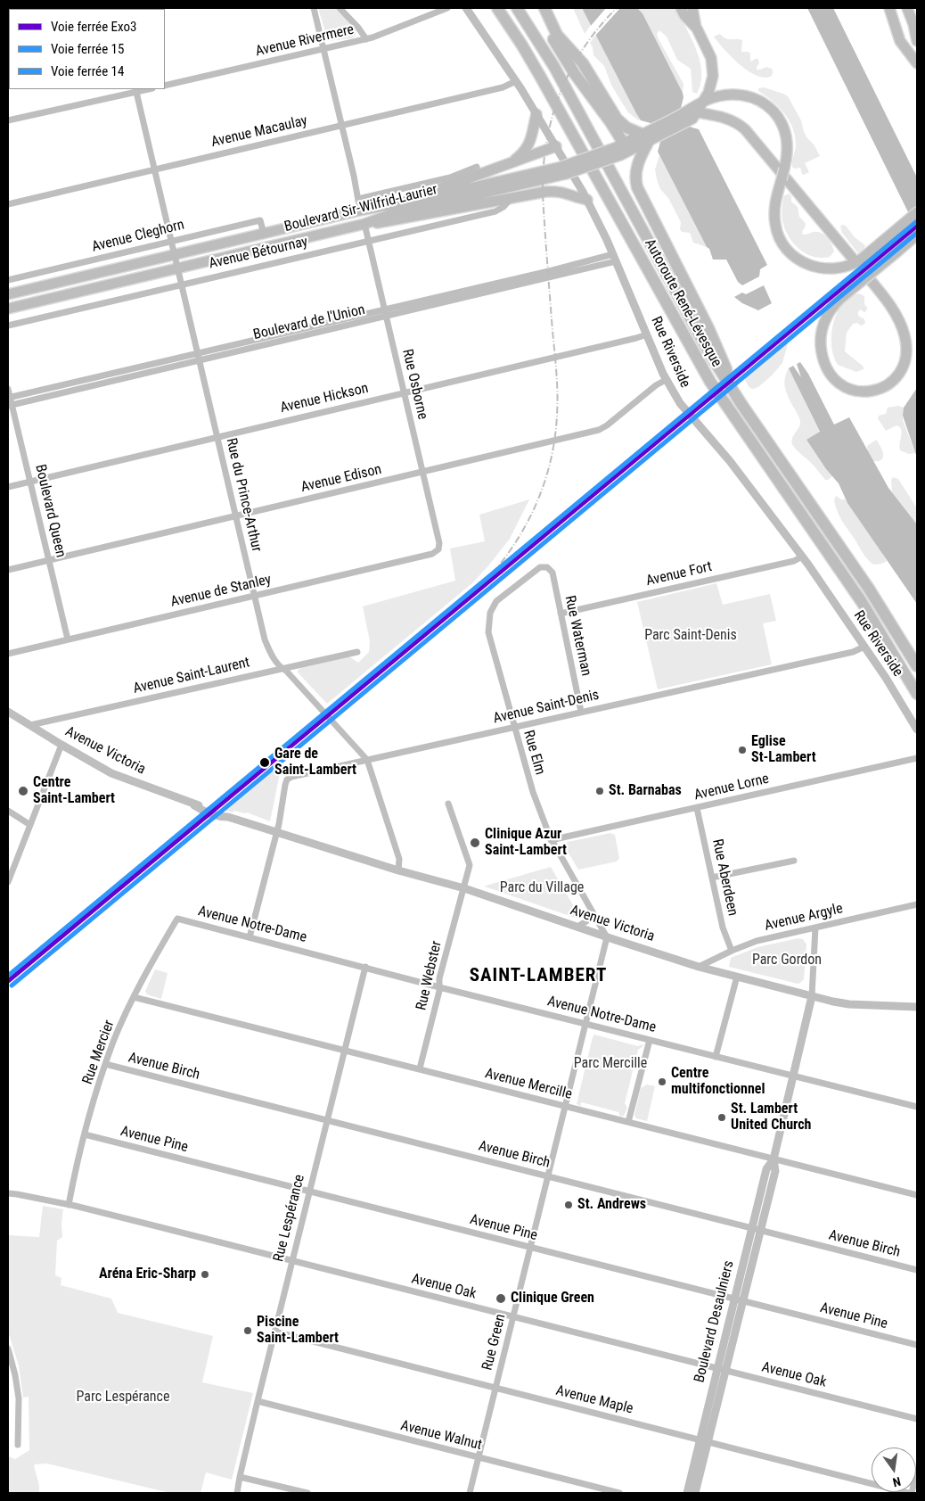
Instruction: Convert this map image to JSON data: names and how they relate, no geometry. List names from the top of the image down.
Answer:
{
  "streets": {
    "highway": ["Autoroute René-Lévesque"],
    "main road": ["Boulevard Sir-Wilfrid-Laurier"],
    "street": [
      "Avenue Rivermere",
      "Avenue Macaulay",
      "Avenue Cleghorn",
      "Avenue Bétournay",
      "Boulevard de l'Union",
      "Rue Riverside",
      "Rue Osborne",
      "Avenue Hickson",
      "Avenue Edison",
      "Rue du Prince-Arthur",
      "Boulevard Queen",
      "Avenue Fort",
      "Avenue de Stanley",
      "Rue Waterman",
      "Avenue Saint-Laurent",
      "Avenue Saint-Denis",
      "Avenue Victoria",
      "Rue Elm",
      "Avenue Lorne",
      "Rue Aberdeen",
      "Avenue Argyle",
      "Avenue Notre-Dame",
      "Rue Webster",
      "Rue Mercier",
      "Avenue Birch",
      "Avenue Mercille",
      "Avenue Pine",
      "Rue Lespérance",
      "Avenue Oak",
      "Boulevard Desaulniers",
      "Rue Green",
      "Avenue Maple",
      "Avenue Walnut"
    ]
  },
  "crossings": [
    ["Avenue Macaulay", "Rue Riverside"],
    ["Avenue Macaulay", "Rue du Prince-Arthur"],
    ["Boulevard Sir-Wilfrid-Laurier", "Avenue Cleghorn"],
    ["Boulevard Sir-Wilfrid-Laurier", "Rue Osborne"],
    ["Boulevard Sir-Wilfrid-Laurier", "Rue du Prince-Arthur"],
    ["Avenue Cleghorn", "Rue du Prince-Arthur"],
    ["Avenue Bétournay", "Rue Osborne"],
    ["Avenue Bétournay", "Rue du Prince-Arthur"],
    ["Boulevard de l'Union", "Rue Riverside"],
    ["Boulevard de l'Union", "Rue Osborne"],
    ["Boulevard de l'Union", "Rue du Prince-Arthur"],
    ["Boulevard de l'Union", "Boulevard Queen"],
    ["Rue Riverside", "Avenue Hickson"],
    ["Rue Riverside", "Avenue Edison"],
    ["Rue Riverside", "Avenue Fort"],
    ["Rue Riverside", "Avenue Saint-Denis"],
    ["Rue Osborne", "Avenue Hickson"],
    ["Rue Osborne", "Avenue Edison"],
    ["Rue Osborne", "Avenue de Stanley"],
    ["Avenue Hickson", "Rue du Prince-Arthur"],
    ["Avenue Hickson", "Boulevard Queen"],
    ["Avenue Edison", "Rue du Prince-Arthur"],
    ["Avenue Edison", "Boulevard Queen"],
    ["Rue du Prince-Arthur", "Avenue de Stanley"],
    ["Rue du Prince-Arthur", "Avenue Saint-Laurent"],
    ["Rue du Prince-Arthur", "Avenue Saint-Denis"],
    ["Rue du Prince-Arthur", "Avenue Victoria"],
    ["Boulevard Queen", "Avenue de Stanley"],
    ["Avenue Fort", "Rue Waterman"],
    ["Rue Waterman", "Avenue Saint-Denis"],
    ["Rue Waterman", "Rue Elm"],
    ["Avenue Saint-Laurent", "Avenue Victoria"],
    ["Avenue Saint-Denis", "Avenue Victoria"],
    ["Avenue Saint-Denis", "Rue Elm"],
    ["Avenue Victoria", "Rue Elm"],
    ["Avenue Victoria", "Avenue Argyle"],
    ["Avenue Victoria", "Rue Webster"],
    ["Avenue Victoria", "Boulevard Desaulniers"],
    ["Avenue Victoria", "Rue Green"],
    ["Rue Elm", "Avenue Lorne"],
    ["Rue Elm", "Rue Green"],
    ["Avenue Lorne", "Rue Aberdeen"],
    ["Rue Aberdeen", "Avenue Argyle"],
    ["Avenue Argyle", "Boulevard Desaulniers"],
    ["Avenue Notre-Dame", "Rue Webster"],
    ["Avenue Notre-Dame", "Rue Mercier"],
    ["Avenue Notre-Dame", "Rue Lespérance"],
    ["Avenue Notre-Dame", "Boulevard Desaulniers"],
    ["Avenue Notre-Dame", "Rue Green"],
    ["Rue Webster", "Avenue Mercille"],
    ["Rue Mercier", "Avenue Birch"],
    ["Rue Mercier", "Avenue Mercille"],
    ["Rue Mercier", "Avenue Pine"],
    ["Rue Mercier", "Avenue Oak"],
    ["Avenue Birch", "Rue Lespérance"],
    ["Avenue Birch", "Boulevard Desaulniers"],
    ["Avenue Birch", "Rue Green"],
    ["Avenue Mercille", "Rue Lespérance"],
    ["Avenue Mercille", "Boulevard Desaulniers"],
    ["Avenue Mercille", "Rue Green"],
    ["Avenue Pine", "Rue Lespérance"],
    ["Avenue Pine", "Boulevard Desaulniers"],
    ["Avenue Pine", "Rue Green"],
    ["Rue Lespérance", "Avenue Oak"],
    ["Rue Lespérance", "Avenue Maple"],
    ["Rue Lespérance", "Avenue Walnut"],
    ["Avenue Oak", "Boulevard Desaulniers"],
    ["Avenue Oak", "Rue Green"],
    ["Boulevard Desaulniers", "Avenue Maple"],
    ["Rue Green", "Avenue Maple"],
    ["Rue Green", "Avenue Walnut"]
  ],
  "districts": ["SAINT-LAMBERT"],
  "parks": [
    "Parc Saint-Denis",
    "Parc du Village",
    "Parc Gordon",
    "Parc Mercille",
    "Parc Lespérance"
  ],
  "places": [
    "Eglise St-Lambert",
    "Gare de Saint-Lambert",
    "Centre Saint-Lambert",
    "St. Barnabas",
    "Clinique Azur Saint-Lambert",
    "Centre multifonctionnel",
    "St. Lambert United Church",
    "St. Andrews",
    "Aréna Eric-Sharp",
    "Clinique Green",
    "Piscine Saint-Lambert"
  ],
  "lines": ["rail line 14", "rail line Exo3", "rail line 15"],
  "legend": ["Voie ferrée Exo3", "Voie ferrée 15", "Voie ferrée 14"],
  "north": "bottom"
}
